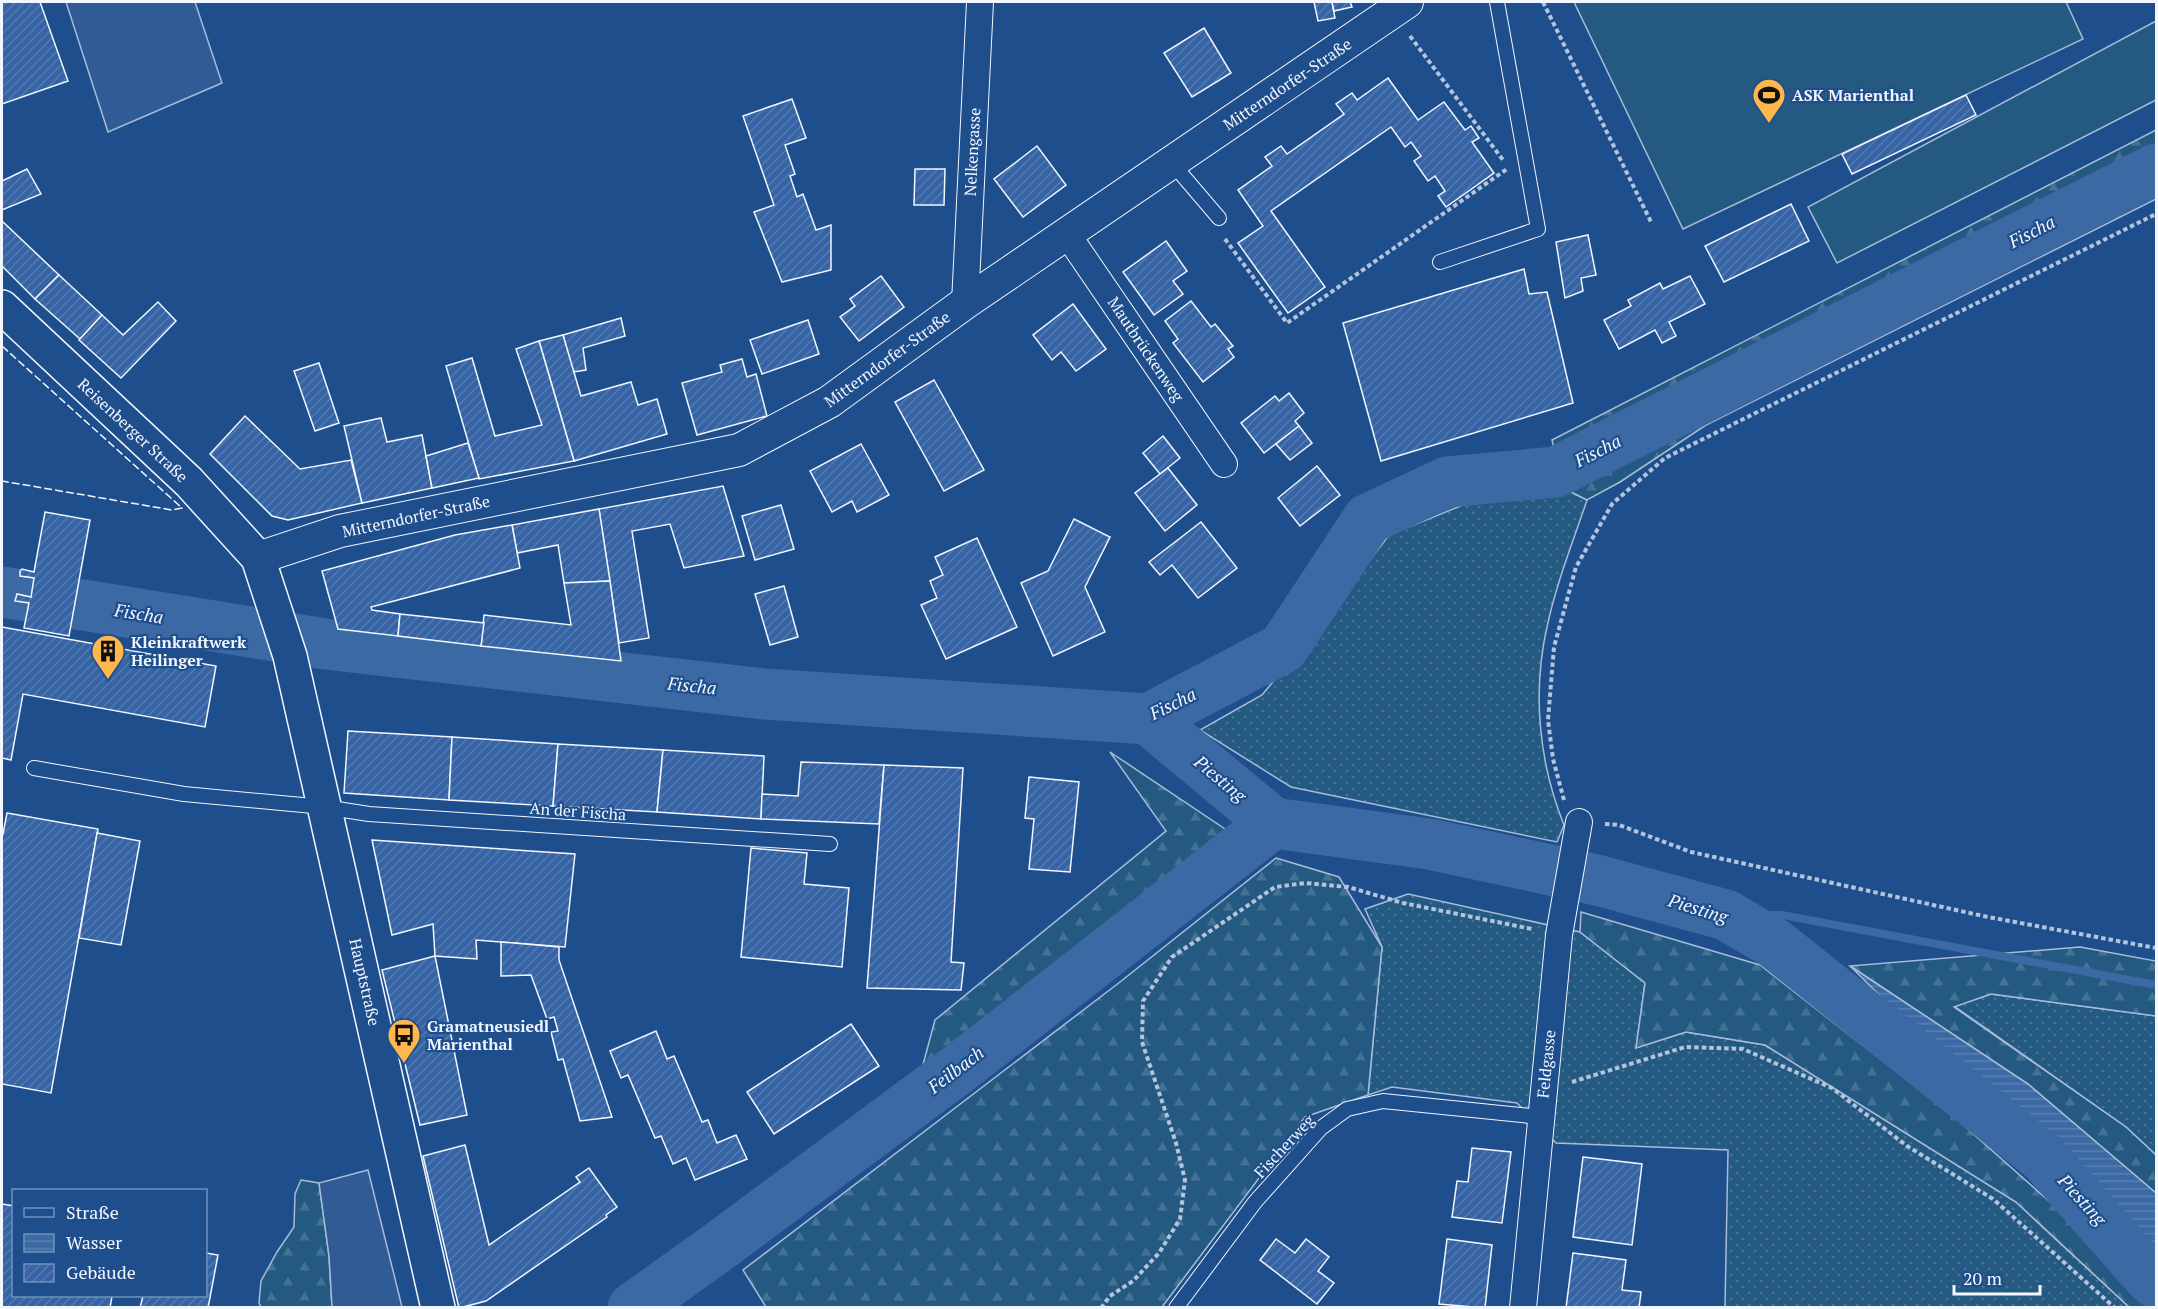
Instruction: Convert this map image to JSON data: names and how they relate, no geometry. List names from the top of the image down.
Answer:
{
  "streets": {
    "main road": ["Reisenberger Straße", "Hauptstraße"],
    "street": [
      "Mitterndorfer-Straße",
      "Nelkengasse",
      "Mautbrückenweg",
      "Feldgasse"
    ],
    "lane": ["An der Fischa", "Fischerweg"]
  },
  "crossings": [
    ["Mitterndorfer-Straße", "Nelkengasse"],
    ["Mitterndorfer-Straße", "Mautbrückenweg"],
    ["Mitterndorfer-Straße", "Reisenberger Straße"],
    ["Mitterndorfer-Straße", "Hauptstraße"],
    ["Reisenberger Straße", "Hauptstraße"],
    ["An der Fischa", "Hauptstraße"],
    ["Feldgasse", "Fischerweg"]
  ],
  "water": ["Fischa", "Piesting", "Feilbach"],
  "places": {
    "sports": ["ASK Marienthal"],
    "building": ["Kleinkraftwerk Heilinger"],
    "bus stop": ["Gramatneusiedl Marienthal"]
  },
  "legend": ["Straße", "Wasser", "Gebäude"],
  "scale_bar": "20 m"
}
